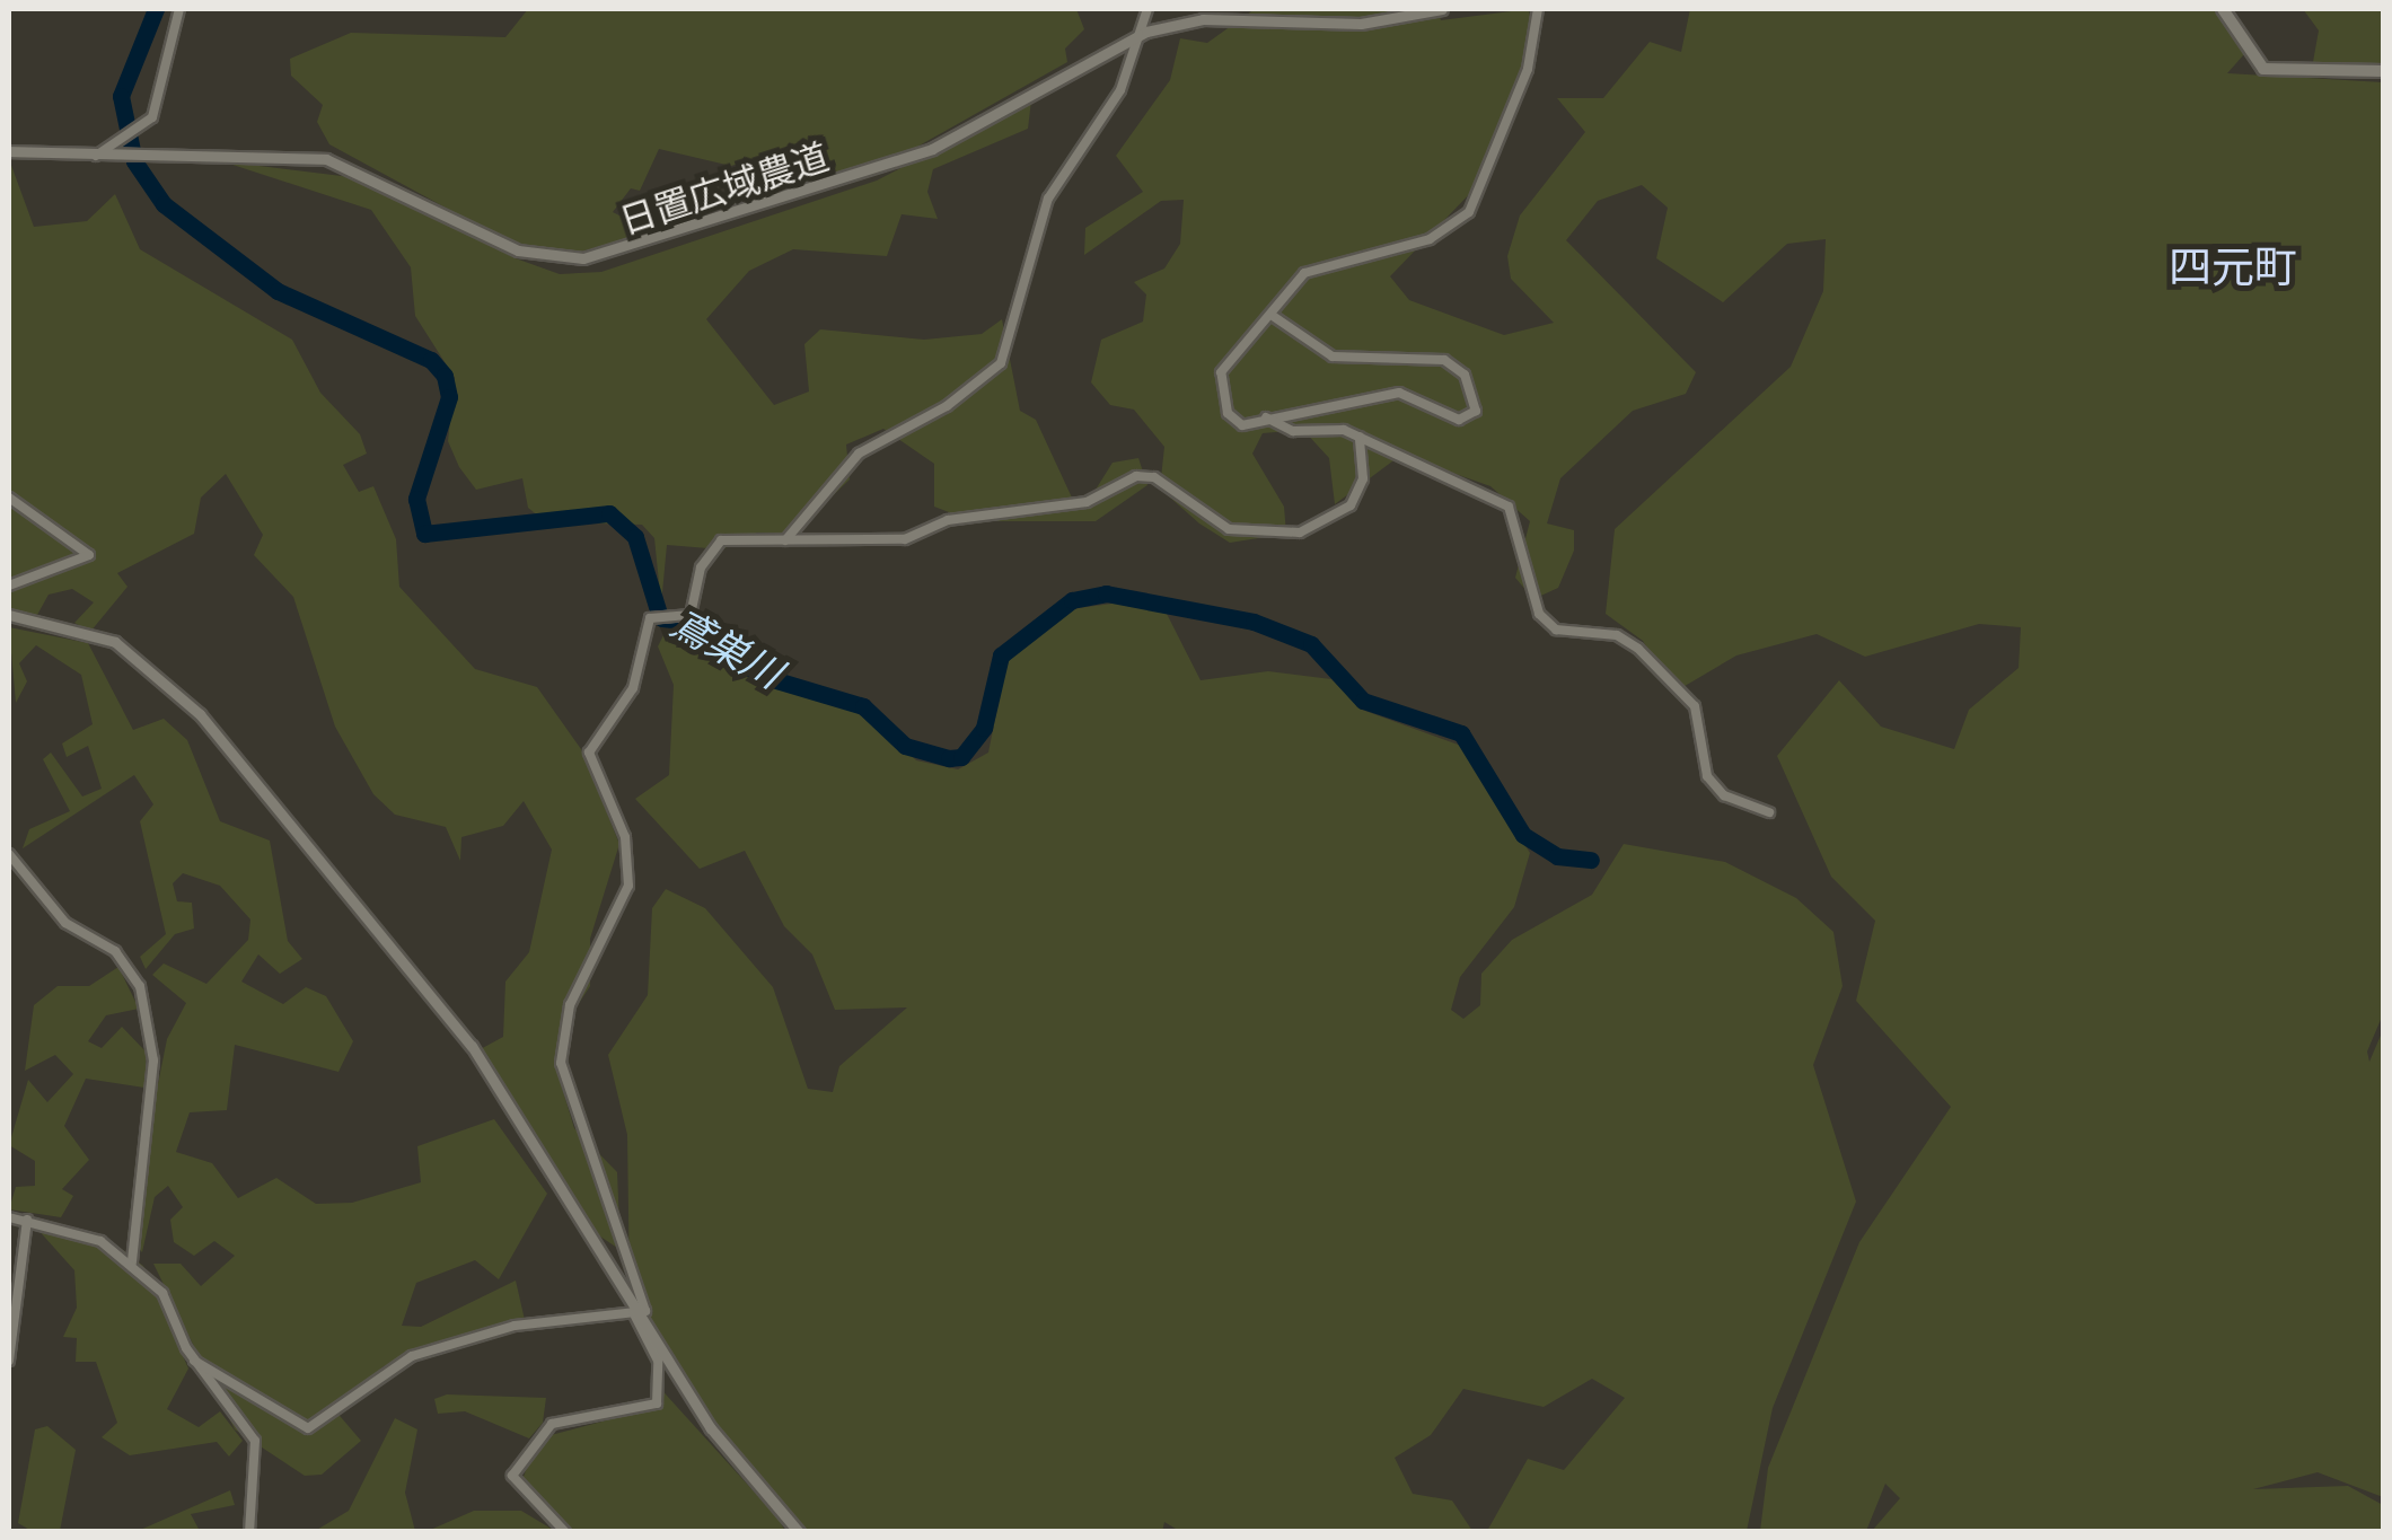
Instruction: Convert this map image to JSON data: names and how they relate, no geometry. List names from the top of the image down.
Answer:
{
  "streets": {
    "street": ["日置広域農道"]
  },
  "districts": ["四元町"],
  "water": ["鳶巣川"]
}
